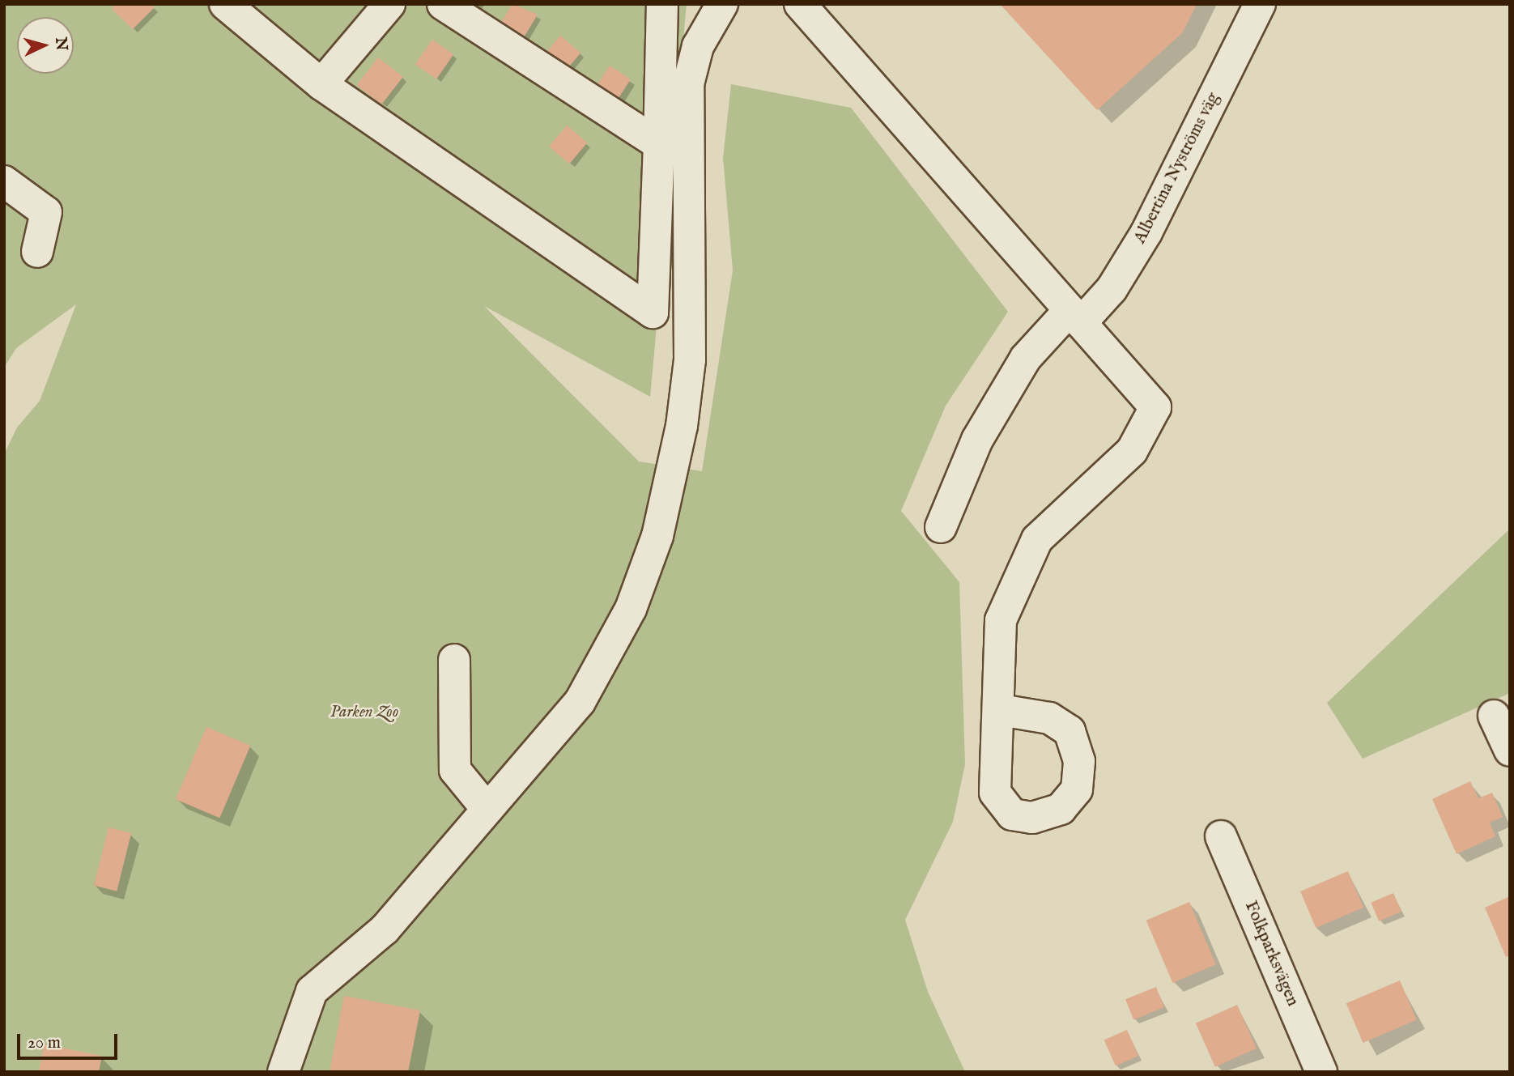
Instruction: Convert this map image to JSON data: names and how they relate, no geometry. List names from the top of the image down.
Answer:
{
  "streets": {
    "street": ["Albertina Nyströms väg", "Folkparksvägen"]
  },
  "parks": ["Parken Zoo"],
  "scale_bar": "20 m",
  "north": "right"
}
